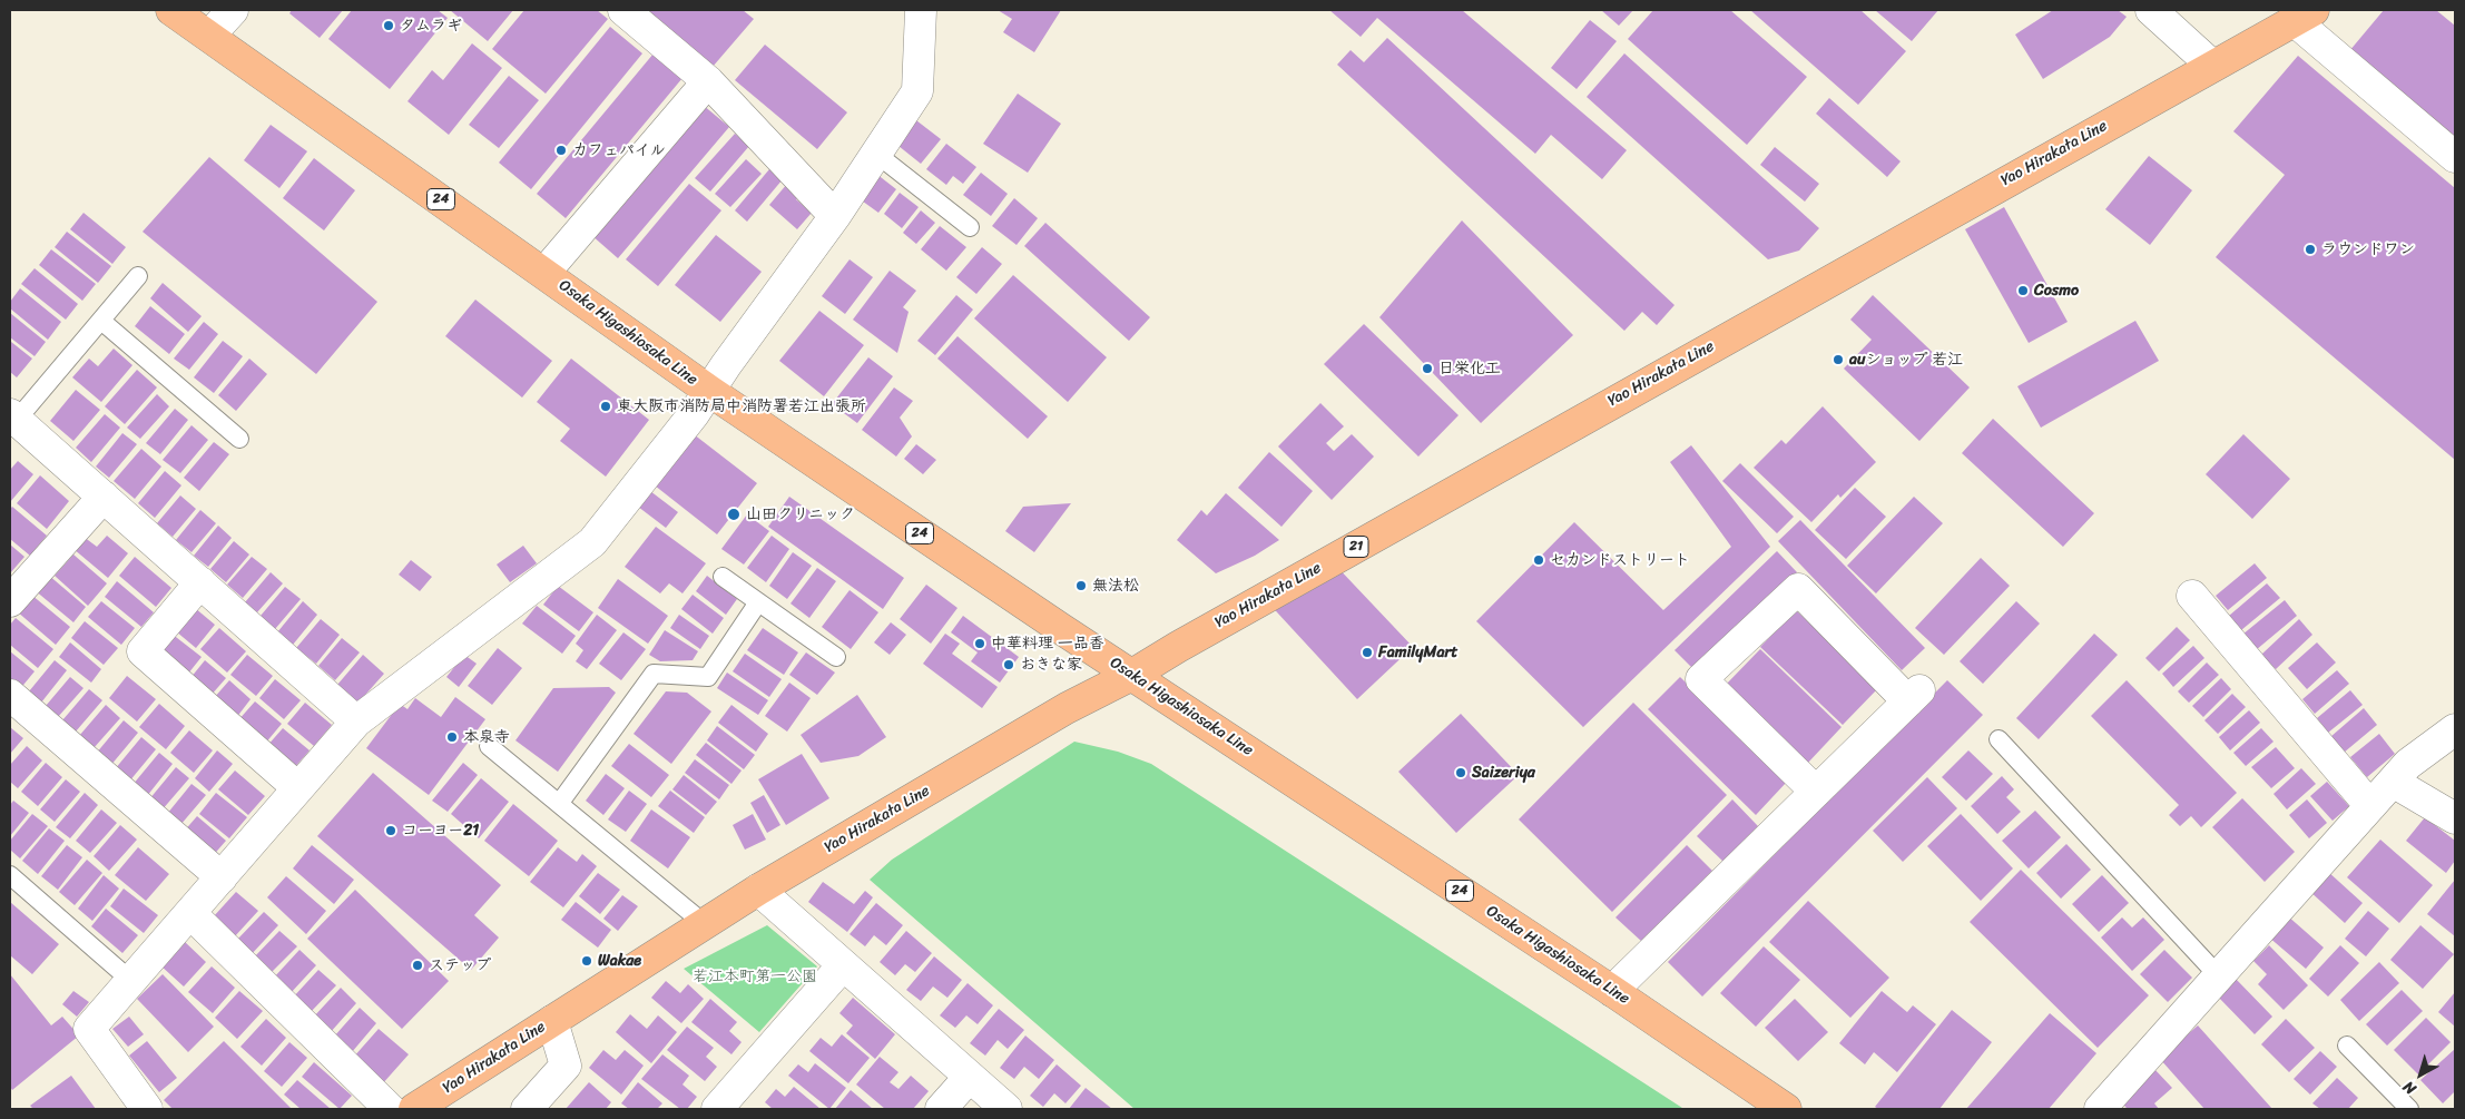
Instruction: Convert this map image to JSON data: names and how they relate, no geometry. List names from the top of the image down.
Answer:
{
  "streets": {
    "main road": [
      "Yao Hirakata Line",
      "24",
      "Osaka Higashiosaka Line",
      "21"
    ]
  },
  "crossings": [
    ["Yao Hirakata Line", "Osaka Higashiosaka Line"]
  ],
  "parks": ["若江本町第一公園"],
  "places": [
    "タムラギ",
    "カフェパイル",
    "ラウンドワン",
    "Cosmo",
    "auショップ 若江",
    "日栄化工",
    "東大阪市消防局中消防署若江出張所",
    "山田クリニック",
    "セカンドストリート",
    "無法松",
    "中華料理 一品香",
    "FamilyMart",
    "おきな家",
    "本泉寺",
    "Saizeriya",
    "コーヨー21",
    "Wakae",
    "ステップ"
  ],
  "north": "bottom left"
}
